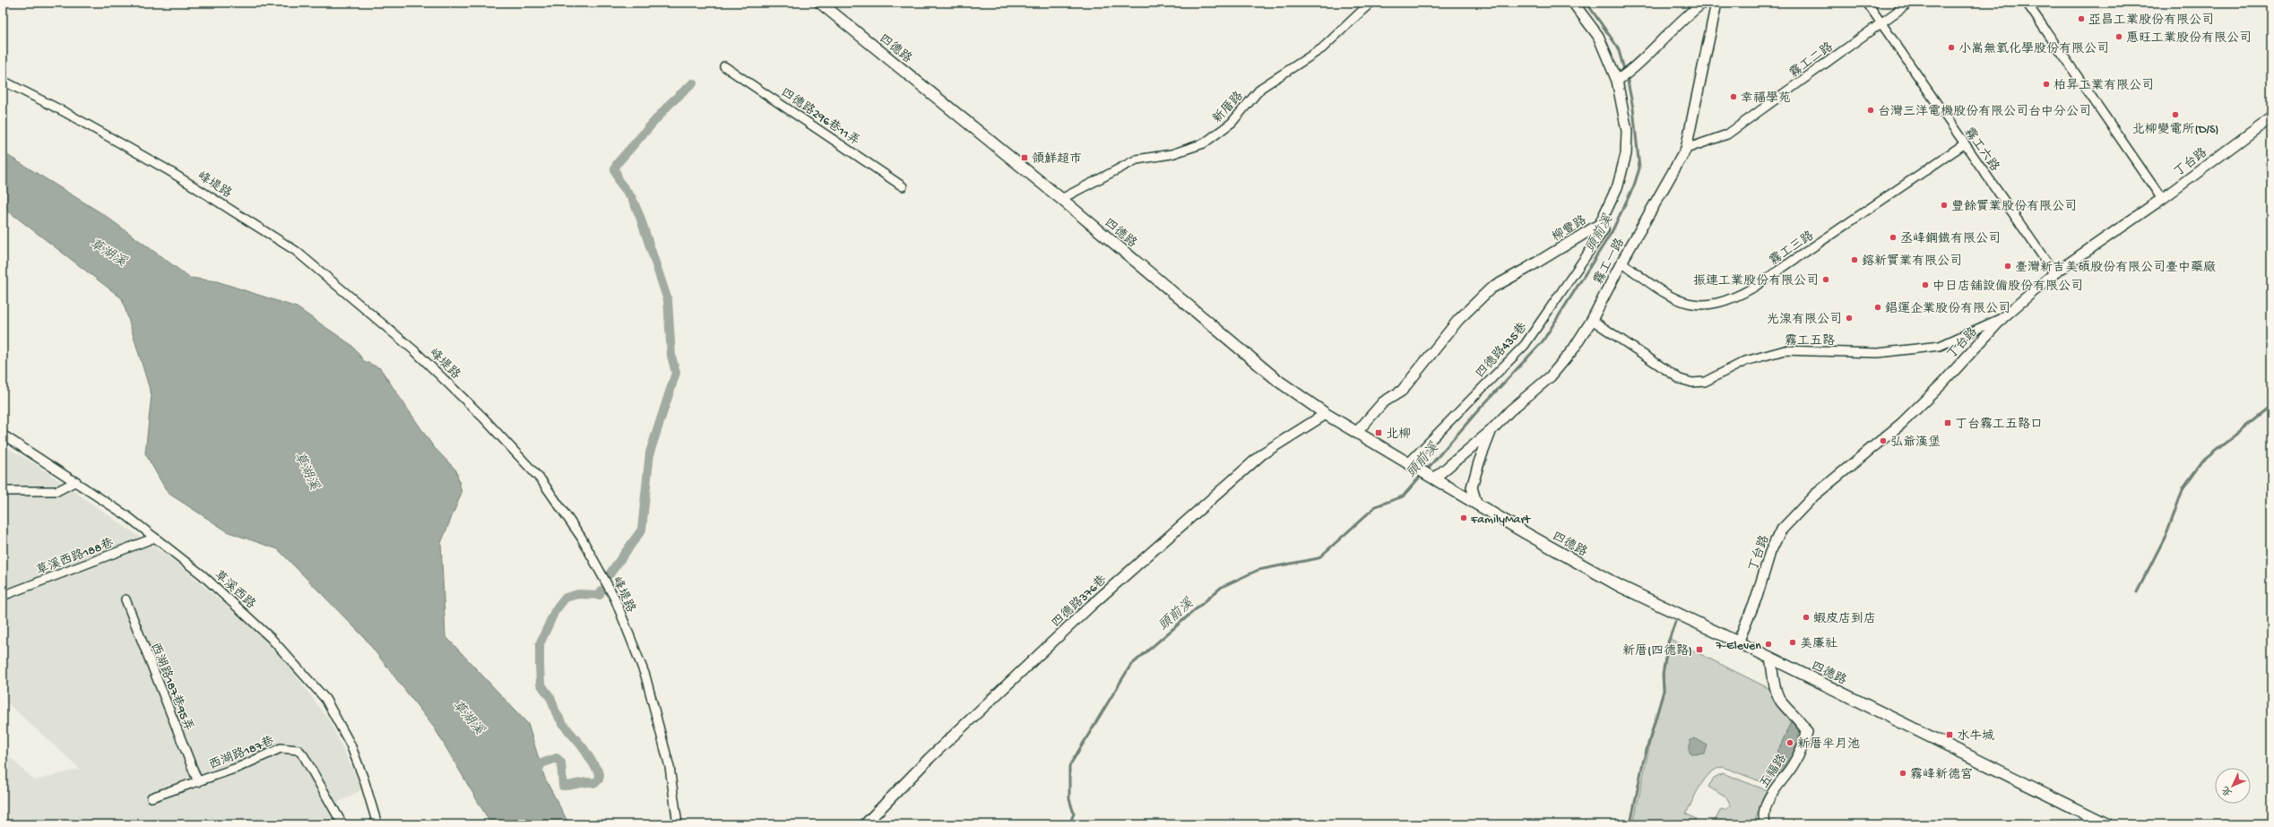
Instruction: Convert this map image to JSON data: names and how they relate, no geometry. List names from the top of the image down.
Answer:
{
  "streets": {
    "main road": ["四德路"],
    "street": [
      "霧工二路",
      "新厝路",
      "四德路296巷11弄",
      "霧工六路",
      "丁台路",
      "峰堤路",
      "柳豐路",
      "霧工三路",
      "霧工一路",
      "霧工五路",
      "四德路435巷",
      "草溪西路188巷",
      "草溪西路",
      "四德路376巷",
      "西湖路187巷95弄",
      "西湖路187巷",
      "五福路"
    ]
  },
  "crossings": [
    ["四德路", "新厝路"],
    ["四德路", "丁台路"],
    ["四德路", "柳豐路"],
    ["四德路", "霧工一路"],
    ["四德路", "四德路435巷"],
    ["四德路", "四德路376巷"],
    ["四德路", "五福路"],
    ["霧工二路", "霧工六路"],
    ["霧工二路", "霧工一路"],
    ["霧工六路", "丁台路"],
    ["霧工六路", "霧工三路"],
    ["丁台路", "霧工五路"],
    ["柳豐路", "四德路435巷"],
    ["霧工三路", "霧工一路"],
    ["霧工一路", "霧工五路"],
    ["草溪西路188巷", "草溪西路"],
    ["西湖路187巷95弄", "西湖路187巷"]
  ],
  "water": ["頭前溪", "草湖溪"],
  "places": {
    "other": [
      "亞昌工業股份有限公司",
      "惠旺工業股份有限公司",
      "小嵩無氧化學股份有限公司",
      "柏昇工業有限公司",
      "幸福學苑",
      "台灣三洋電機股份有限公司台中分公司",
      "北柳變電所(D/S)",
      "豐餘實業股份有限公司",
      "丞峰鋼鐵有限公司",
      "鎔新實業有限公司",
      "臺灣新吉美碩股份有限公司臺中藥廠",
      "振連工業股份有限公司",
      "中日店舖設備股份有限公司",
      "錩運企業股份有限公司",
      "光湶有限公司",
      "弘爺漢堡",
      "FamilyMart",
      "蝦皮店到店",
      "美廉社",
      "7-Eleven",
      "新厝半月池",
      "霧峰新德宮"
    ],
    "transit": [
      "領鮮超市",
      "丁台霧工五路口",
      "北柳",
      "新厝(四德路)",
      "水牛城"
    ]
  },
  "north": "bottom left"
}
